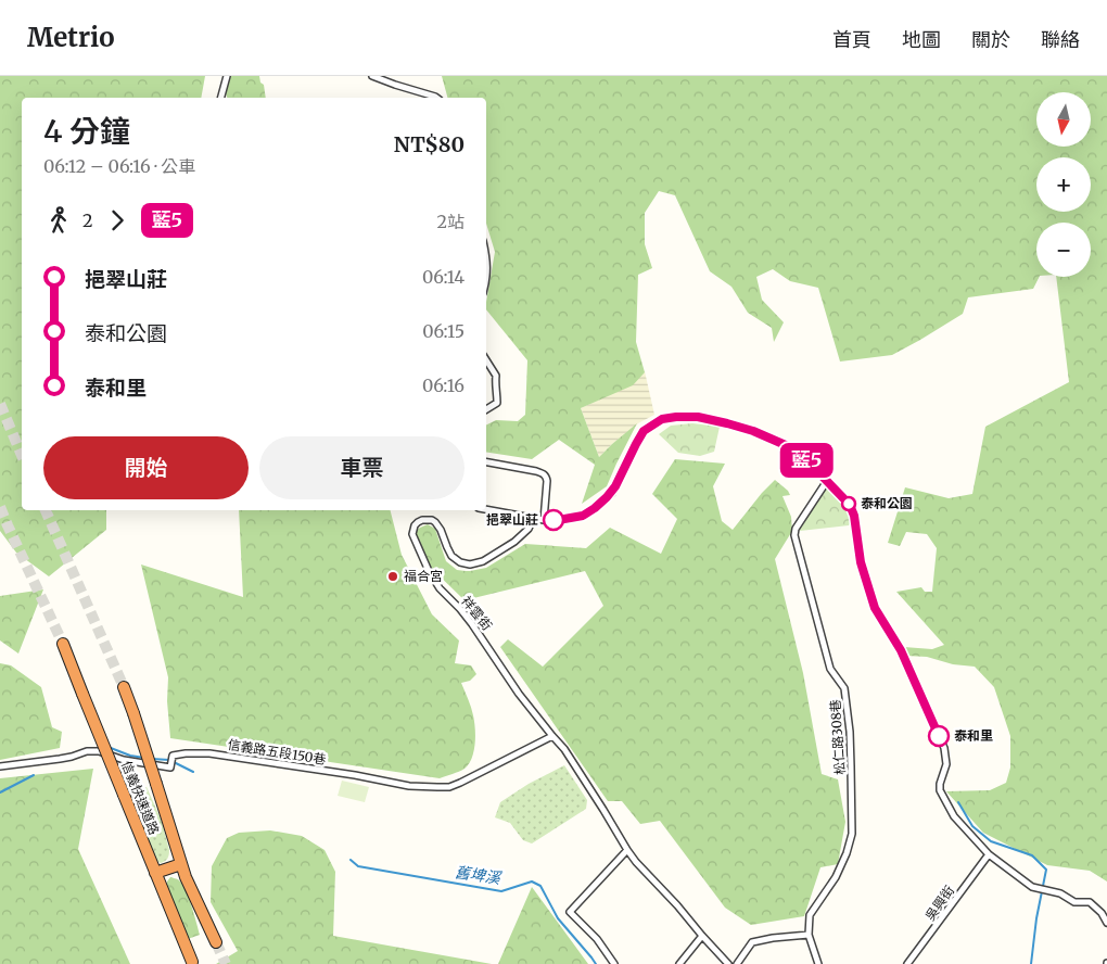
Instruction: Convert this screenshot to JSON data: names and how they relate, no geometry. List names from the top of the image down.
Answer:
{
  "streets": {
    "highway": ["信義快速道路"],
    "street": [
      "祥雲街",
      "松仁路308巷",
      "信義路五段150巷",
      "吳興街"
    ]
  },
  "crossings": [
    ["祥雲街", "信義路五段150巷"]
  ],
  "water": ["舊埤溪"],
  "places": [
    "泰和公園",
    "挹翠山莊",
    "福合宮",
    "泰和里"
  ],
  "lines": ["bus line 藍5"],
  "north": "bottom",
  "page": {
    "header": "Metrio",
    "nav": [
      "首頁",
      "地圖",
      "關於",
      "聯絡"
    ],
    "on_map": "藍5",
    "map_buttons": ["+", "−"],
    "heading": ["4 分鐘", "06:12 – 06:16 · 公車", "NT$80"],
    "legs": ["2", "藍5", "2站"],
    "list": [
      {
        "name": "挹翠山莊",
        "value": "06:14"
      },
      {
        "name": "泰和公園",
        "value": "06:15"
      },
      {
        "name": "泰和里",
        "value": "06:16"
      }
    ],
    "buttons": ["開始", "車票"]
  }
}
